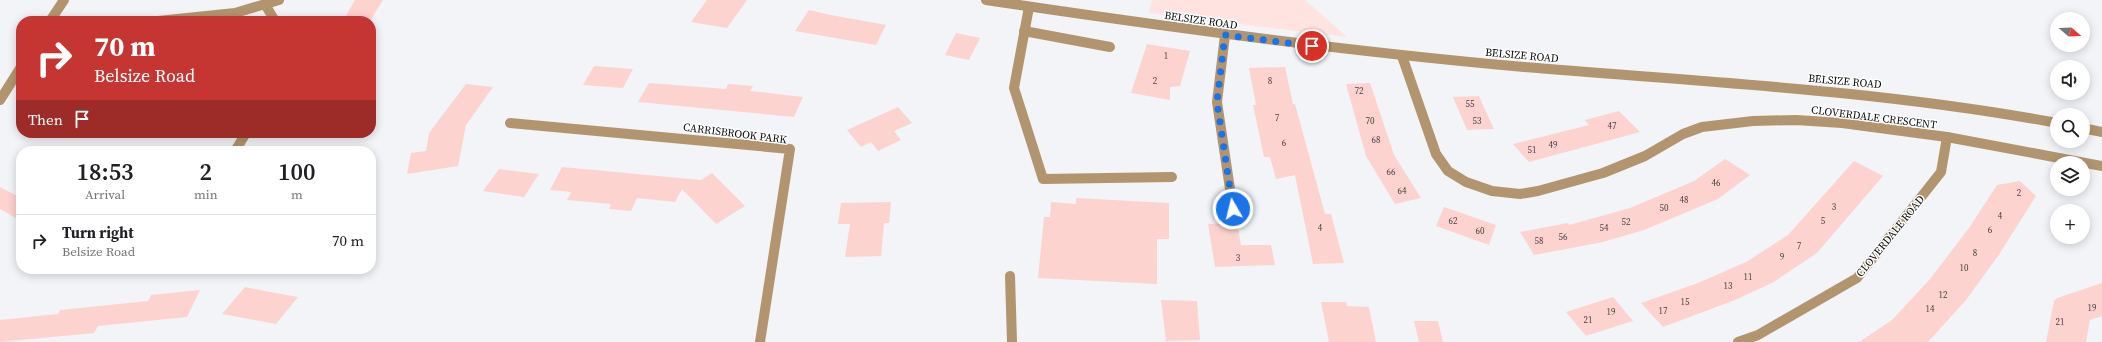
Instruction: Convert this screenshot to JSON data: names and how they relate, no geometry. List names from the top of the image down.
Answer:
{
  "streets": {
    "street": [
      "BELSIZE ROAD",
      "CLOVERDALE CRESCENT",
      "CARRISBROOK PARK",
      "CLOVERDALE ROAD"
    ]
  },
  "crossings": [
    ["BELSIZE ROAD", "CLOVERDALE CRESCENT"],
    ["CLOVERDALE CRESCENT", "CLOVERDALE ROAD"]
  ],
  "house_numbers": [
    "1",
    "2",
    "8",
    "72",
    "55",
    "7",
    "70",
    "53",
    "47",
    "68",
    "6",
    "49",
    "51",
    "66",
    "46",
    "64",
    "2",
    "48",
    "3",
    "50",
    "4",
    "62",
    "5",
    "52",
    "4",
    "54",
    "6",
    "60",
    "56",
    "58",
    "7",
    "8",
    "9",
    "3",
    "10",
    "11",
    "13",
    "12",
    "15",
    "19",
    "14",
    "17",
    "19",
    "21",
    "21"
  ],
  "north": "right",
  "page": {
    "map_buttons": "+",
    "turn": ["70 m", "Belsize Road"],
    "then": "Then",
    "eta": [
      "18:53",
      "Arrival",
      "2",
      "min",
      "100",
      "m"
    ],
    "list": [
      {
        "name": "Turn right",
        "note": "Belsize Road",
        "value": "70 m"
      }
    ]
  }
}
